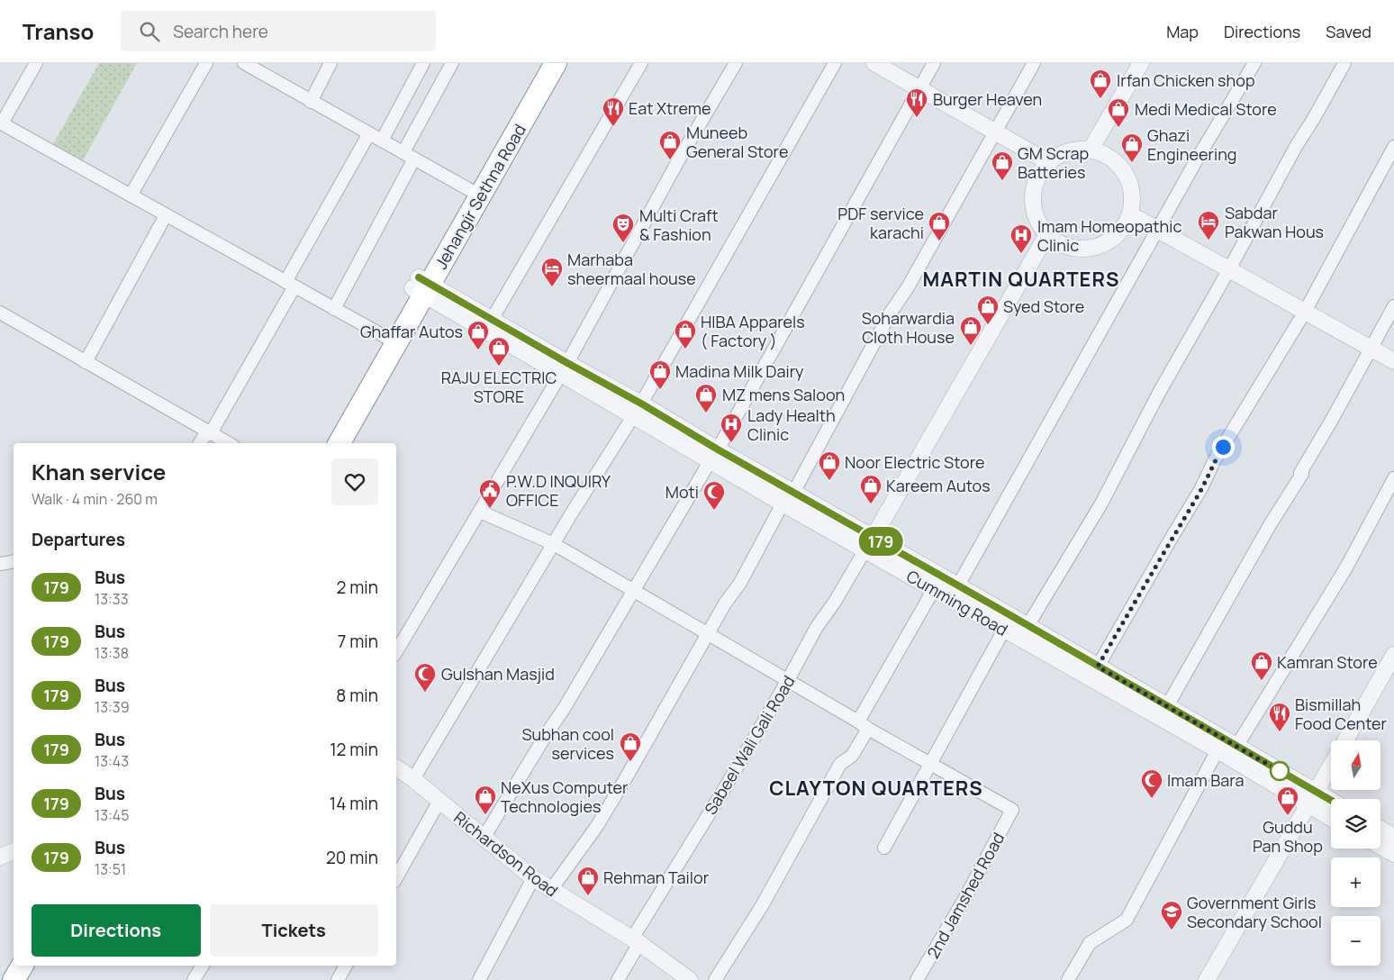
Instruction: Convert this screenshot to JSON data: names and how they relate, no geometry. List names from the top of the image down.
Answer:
{
  "streets": {
    "highway": ["Jehangir Sethna Road"],
    "street": [
      "Cumming Road",
      "Sabeel Wali Gali Road",
      "Richardson Road",
      "2nd Jamshed Road"
    ]
  },
  "crossings": [
    ["Jehangir Sethna Road", "Cumming Road"],
    ["Cumming Road", "Sabeel Wali Gali Road"],
    ["Sabeel Wali Gali Road", "Richardson Road"]
  ],
  "districts": ["MARTIN QUARTERS", "CLAYTON QUARTERS"],
  "places": {
    "shop": [
      "Irfan Chicken shop",
      "Medi Medical Store",
      "Muneeb General Store",
      "Ghazi Engineering",
      "GM Scrap Batteries",
      "PDF service karachi",
      "Syed Store",
      "Soharwardia Cloth House",
      "HIBA Apparels ( Factory )",
      "Ghaffar Autos",
      "RAJU ELECTRIC STORE",
      "Madina Milk Dairy",
      "MZ mens Saloon",
      "Noor Electric Store",
      "Kareem Autos",
      "Kamran Store",
      "Subhan cool services",
      "NeXus Computer Technologies",
      "Guddu Pan Shop",
      "Rehman Tailor"
    ],
    "restaurant": ["Burger Heaven", "Eat Xtreme", "Bismillah Food Center"],
    "hotel": ["Sabdar Pakwan Hous", "Marhaba sheermaal house"],
    "theatre": ["Multi Craft & Fashion"],
    "hospital": ["Imam Homeopathic Clinic", "Lady Health Clinic"],
    "public building": ["P.W.D INQUIRY OFFICE"],
    "mosque": ["Moti", "Gulshan Masjid", "Imam Bara"],
    "school or university": ["Government Girls Secondary School"]
  },
  "lines": ["bus line 179"],
  "north": "top",
  "page": {
    "header": "Transo",
    "search": "Search here",
    "nav": ["Map", "Directions", "Saved"],
    "on_map": "179",
    "heading": [
      ["Khan service", "Walk · 4 min · 260 m"],
      "Departures"
    ],
    "list": [
      {
        "mark": "179",
        "name": "Bus",
        "note": "13:33",
        "value": "2 min"
      },
      {
        "mark": "179",
        "name": "Bus",
        "note": "13:38",
        "value": "7 min"
      },
      {
        "mark": "179",
        "name": "Bus",
        "note": "13:39",
        "value": "8 min"
      },
      {
        "mark": "179",
        "name": "Bus",
        "note": "13:43",
        "value": "12 min"
      },
      {
        "mark": "179",
        "name": "Bus",
        "note": "13:45",
        "value": "14 min"
      },
      {
        "mark": "179",
        "name": "Bus",
        "note": "13:51",
        "value": "20 min"
      }
    ],
    "map_buttons": ["+", "−"],
    "buttons": ["Directions", "Tickets"]
  }
}
